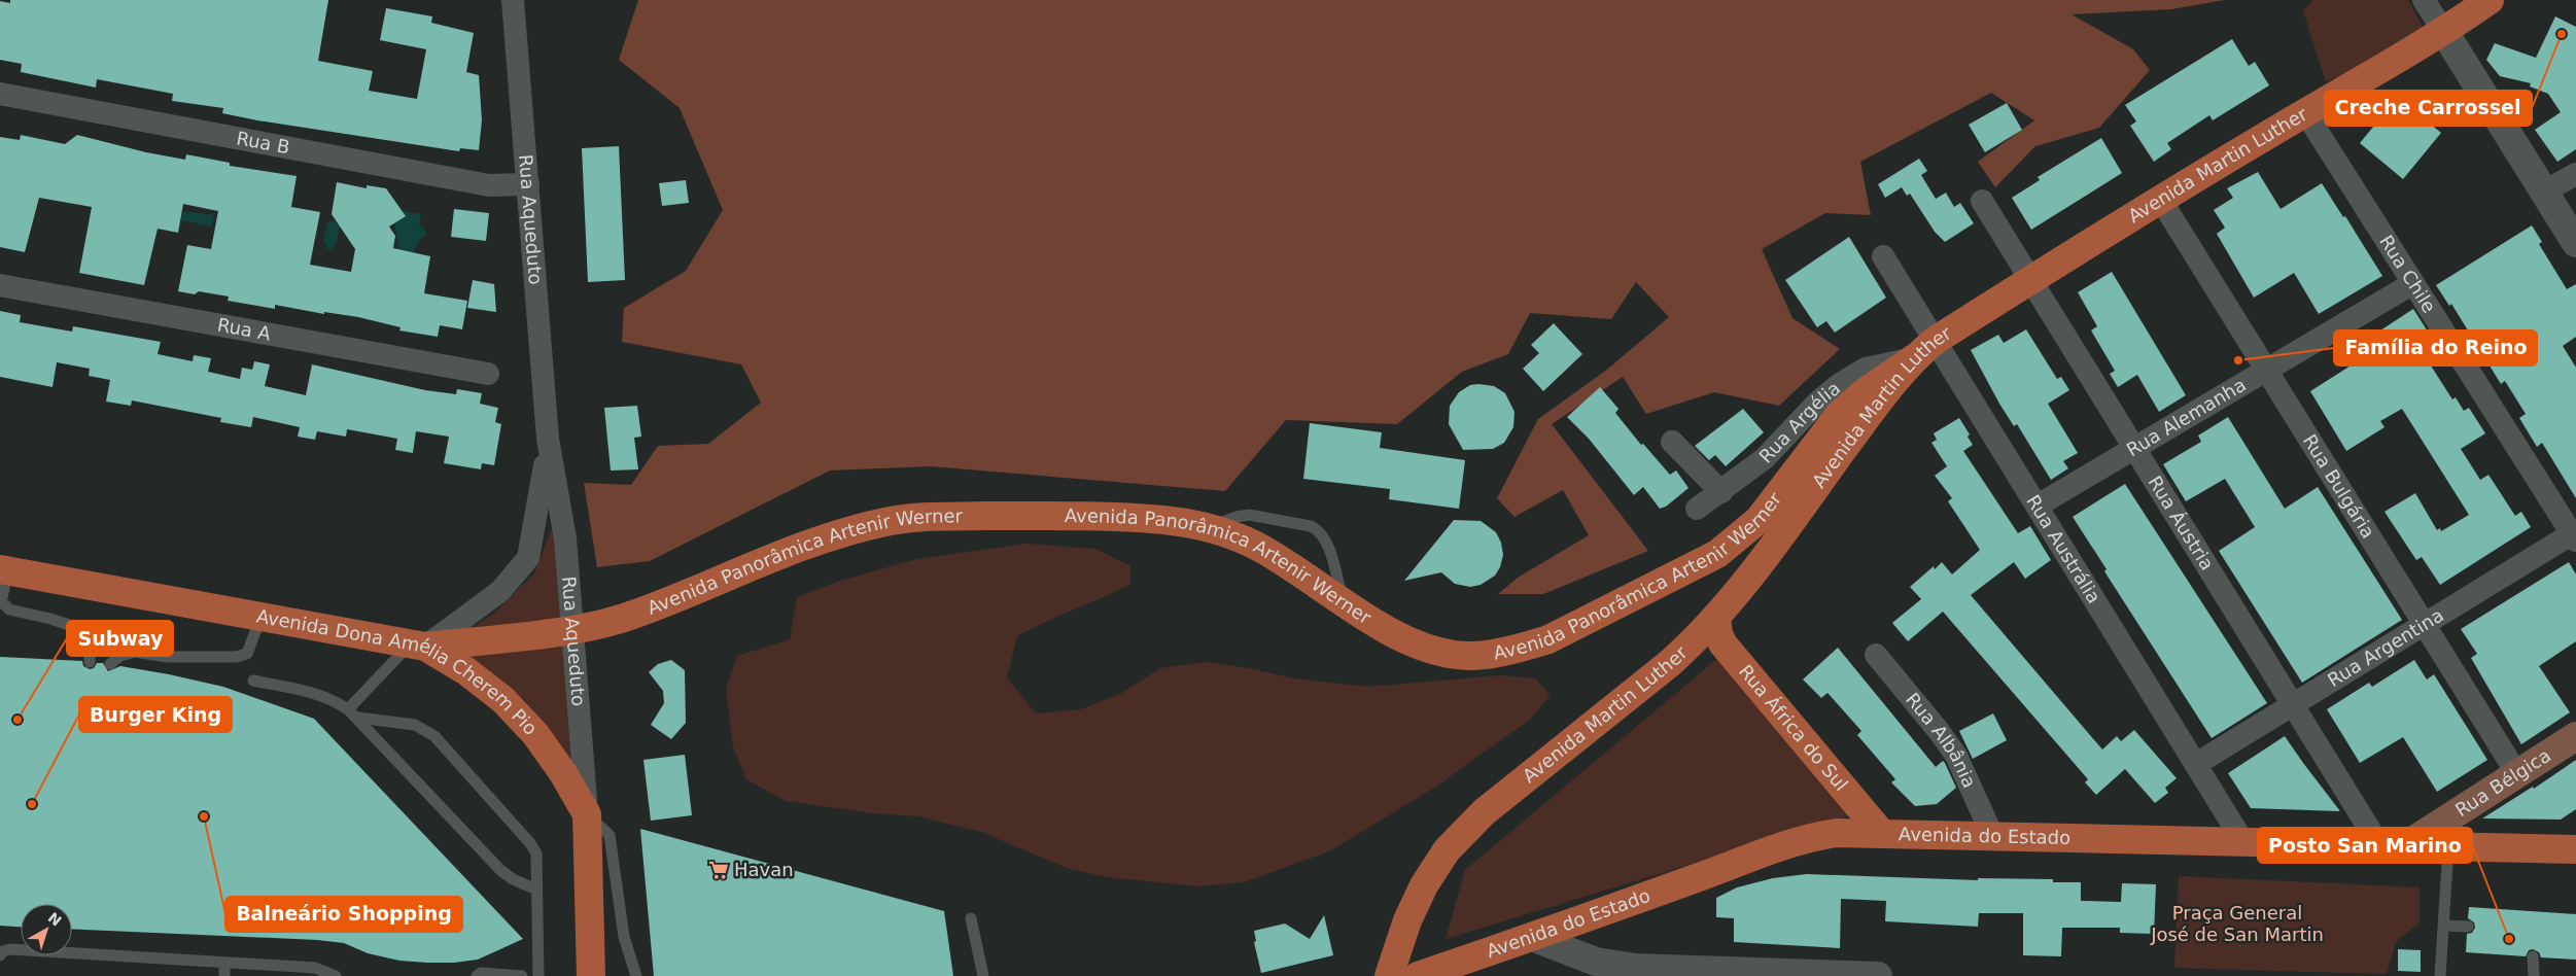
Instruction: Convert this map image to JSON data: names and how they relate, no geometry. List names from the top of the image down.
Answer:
{
  "streets": {
    "main road": [
      "Avenida Martin Luther",
      "Avenida Panorâmica Artenir Werner",
      "Avenida Dona Amélia Cherem Pio",
      "Rua África do Sul",
      "Rua Bélgica",
      "Avenida do Estado"
    ],
    "street": [
      "Rua B",
      "Rua Aqueduto",
      "Rua Chile",
      "Rua A",
      "Rua Alemanha",
      "Rua Argélia",
      "Rua Bulgária",
      "Rua Áustria",
      "Rua Austrália",
      "Rua Argentina",
      "Rua Albânia"
    ]
  },
  "crossings": [
    ["Rua B", "Rua Aqueduto"],
    ["Avenida Martin Luther", "Rua Chile"],
    ["Avenida Martin Luther", "Rua Argélia"],
    ["Avenida Martin Luther", "Rua Bulgária"],
    ["Avenida Martin Luther", "Rua Áustria"],
    ["Avenida Martin Luther", "Rua Austrália"],
    ["Avenida Martin Luther", "Avenida Panorâmica Artenir Werner"],
    ["Avenida Martin Luther", "Rua África do Sul"],
    ["Rua Aqueduto", "Avenida Panorâmica Artenir Werner"],
    ["Rua Aqueduto", "Avenida Dona Amélia Cherem Pio"],
    ["Rua Chile", "Rua Alemanha"],
    ["Rua Chile", "Rua Argentina"],
    ["Rua Alemanha", "Rua Bulgária"],
    ["Rua Alemanha", "Rua Áustria"],
    ["Rua Alemanha", "Rua Austrália"],
    ["Rua Argélia", "Rua Austrália"],
    ["Rua Argélia", "Avenida Panorâmica Artenir Werner"],
    ["Rua Bulgária", "Rua Argentina"],
    ["Rua Bulgária", "Rua Bélgica"],
    ["Rua Áustria", "Rua Argentina"],
    ["Rua Áustria", "Rua Bélgica"],
    ["Rua Áustria", "Avenida do Estado"],
    ["Rua Austrália", "Avenida Panorâmica Artenir Werner"],
    ["Rua Austrália", "Rua Argentina"],
    ["Rua Austrália", "Avenida do Estado"],
    ["Avenida Panorâmica Artenir Werner", "Avenida Dona Amélia Cherem Pio"],
    ["Rua África do Sul", "Avenida do Estado"],
    ["Rua Albânia", "Avenida do Estado"],
    ["Rua Bélgica", "Avenida do Estado"]
  ],
  "parks": ["Praça General José de San Martin"],
  "places": {
    "other": [
      "Creche Carrossel",
      "Família do Reino",
      "Subway",
      "Burger King",
      "Balneário Shopping",
      "Posto San Marino"
    ],
    "supermarket": ["Havan"]
  },
  "north": "top right"
}
